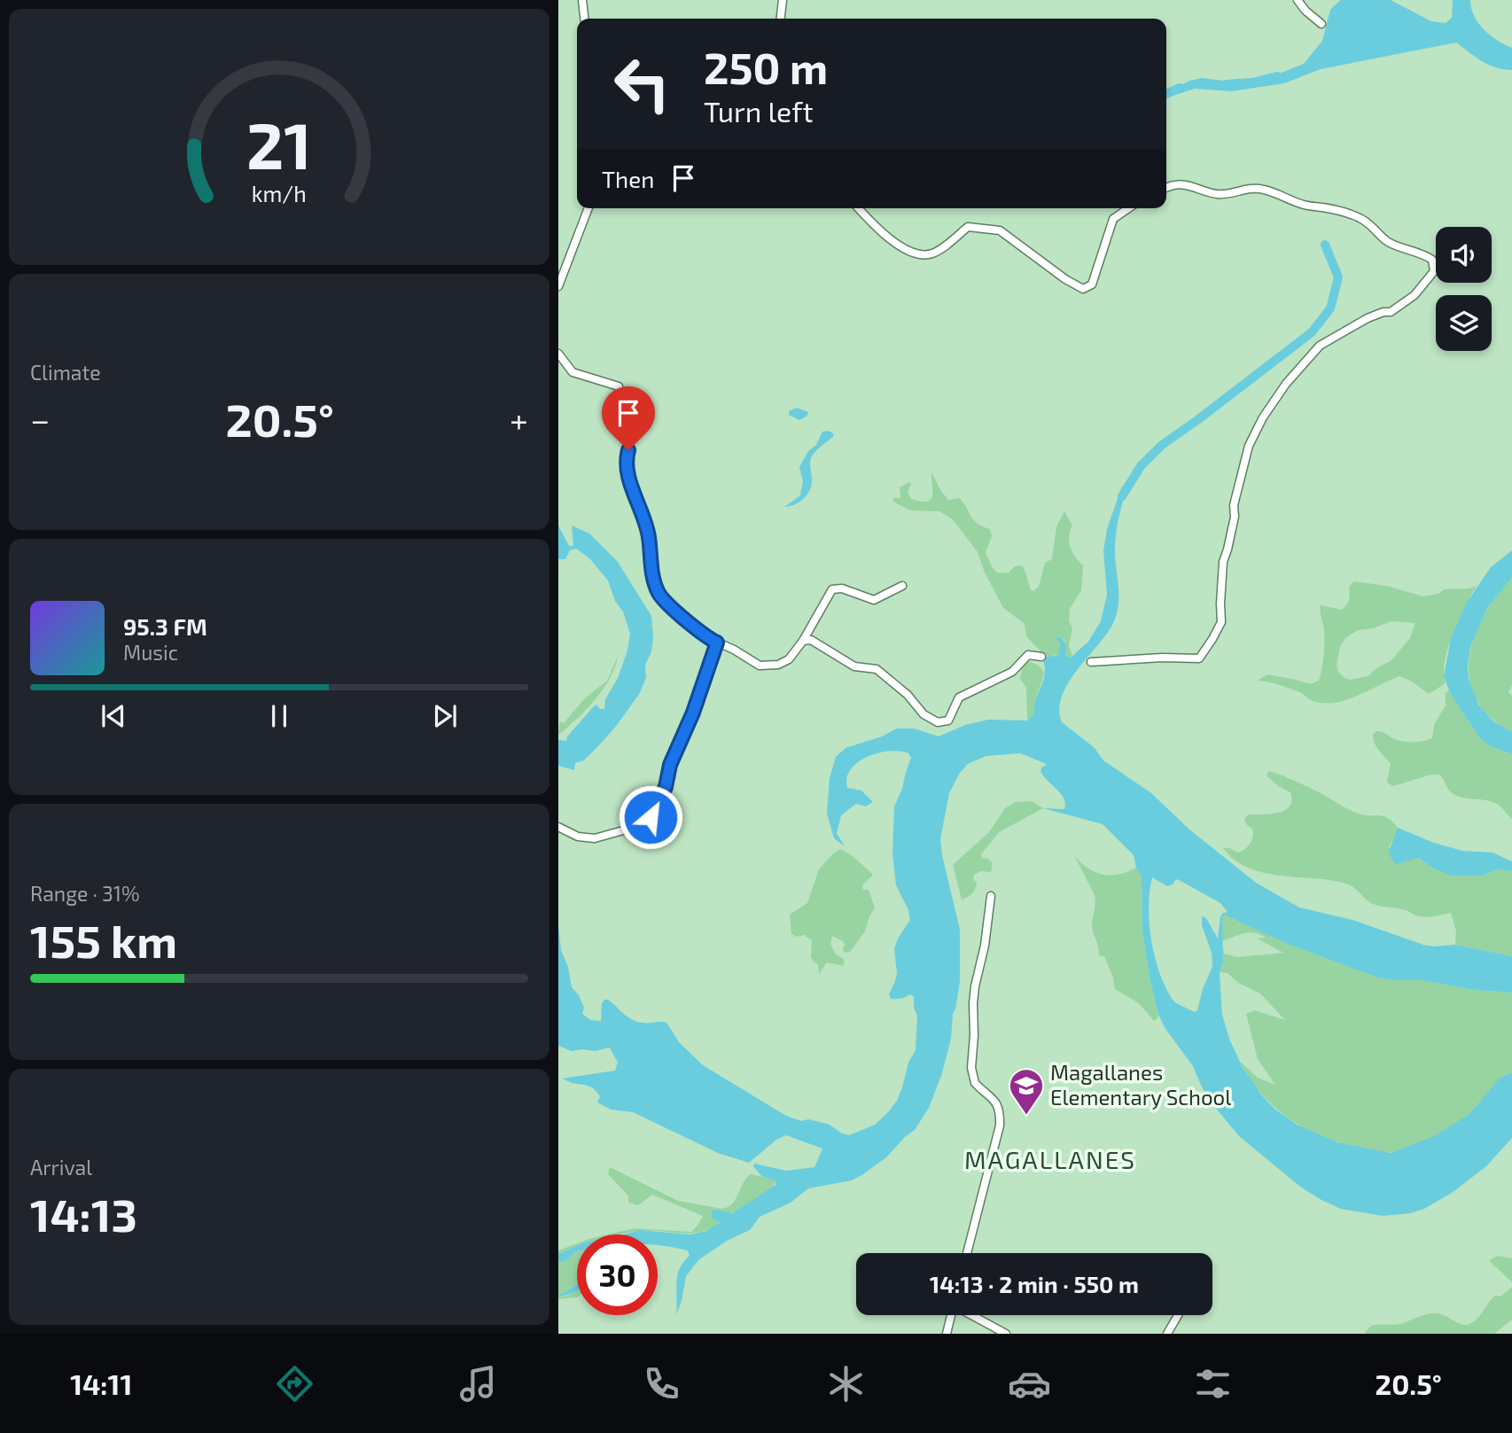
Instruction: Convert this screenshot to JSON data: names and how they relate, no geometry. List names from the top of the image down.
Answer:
{
  "districts": ["MAGALLANES"],
  "places": {
    "school or university": ["Magallanes Elementary School"]
  },
  "page": {
    "turn": ["250 m", "Turn left"],
    "then": "Then",
    "tile": [
      "Climate",
      ["Range · 31%", "155 km"],
      ["Arrival", "14:13"]
    ],
    "heat": ["−", "20.5°", "+"],
    "song": ["95.3 FM", "Music"],
    "limit": "30",
    "trip": "14:13 · 2 min · 550 m",
    "tabs": ["14:11", "20.5°"],
    "gauge": ["21", "km/h"]
  }
}
